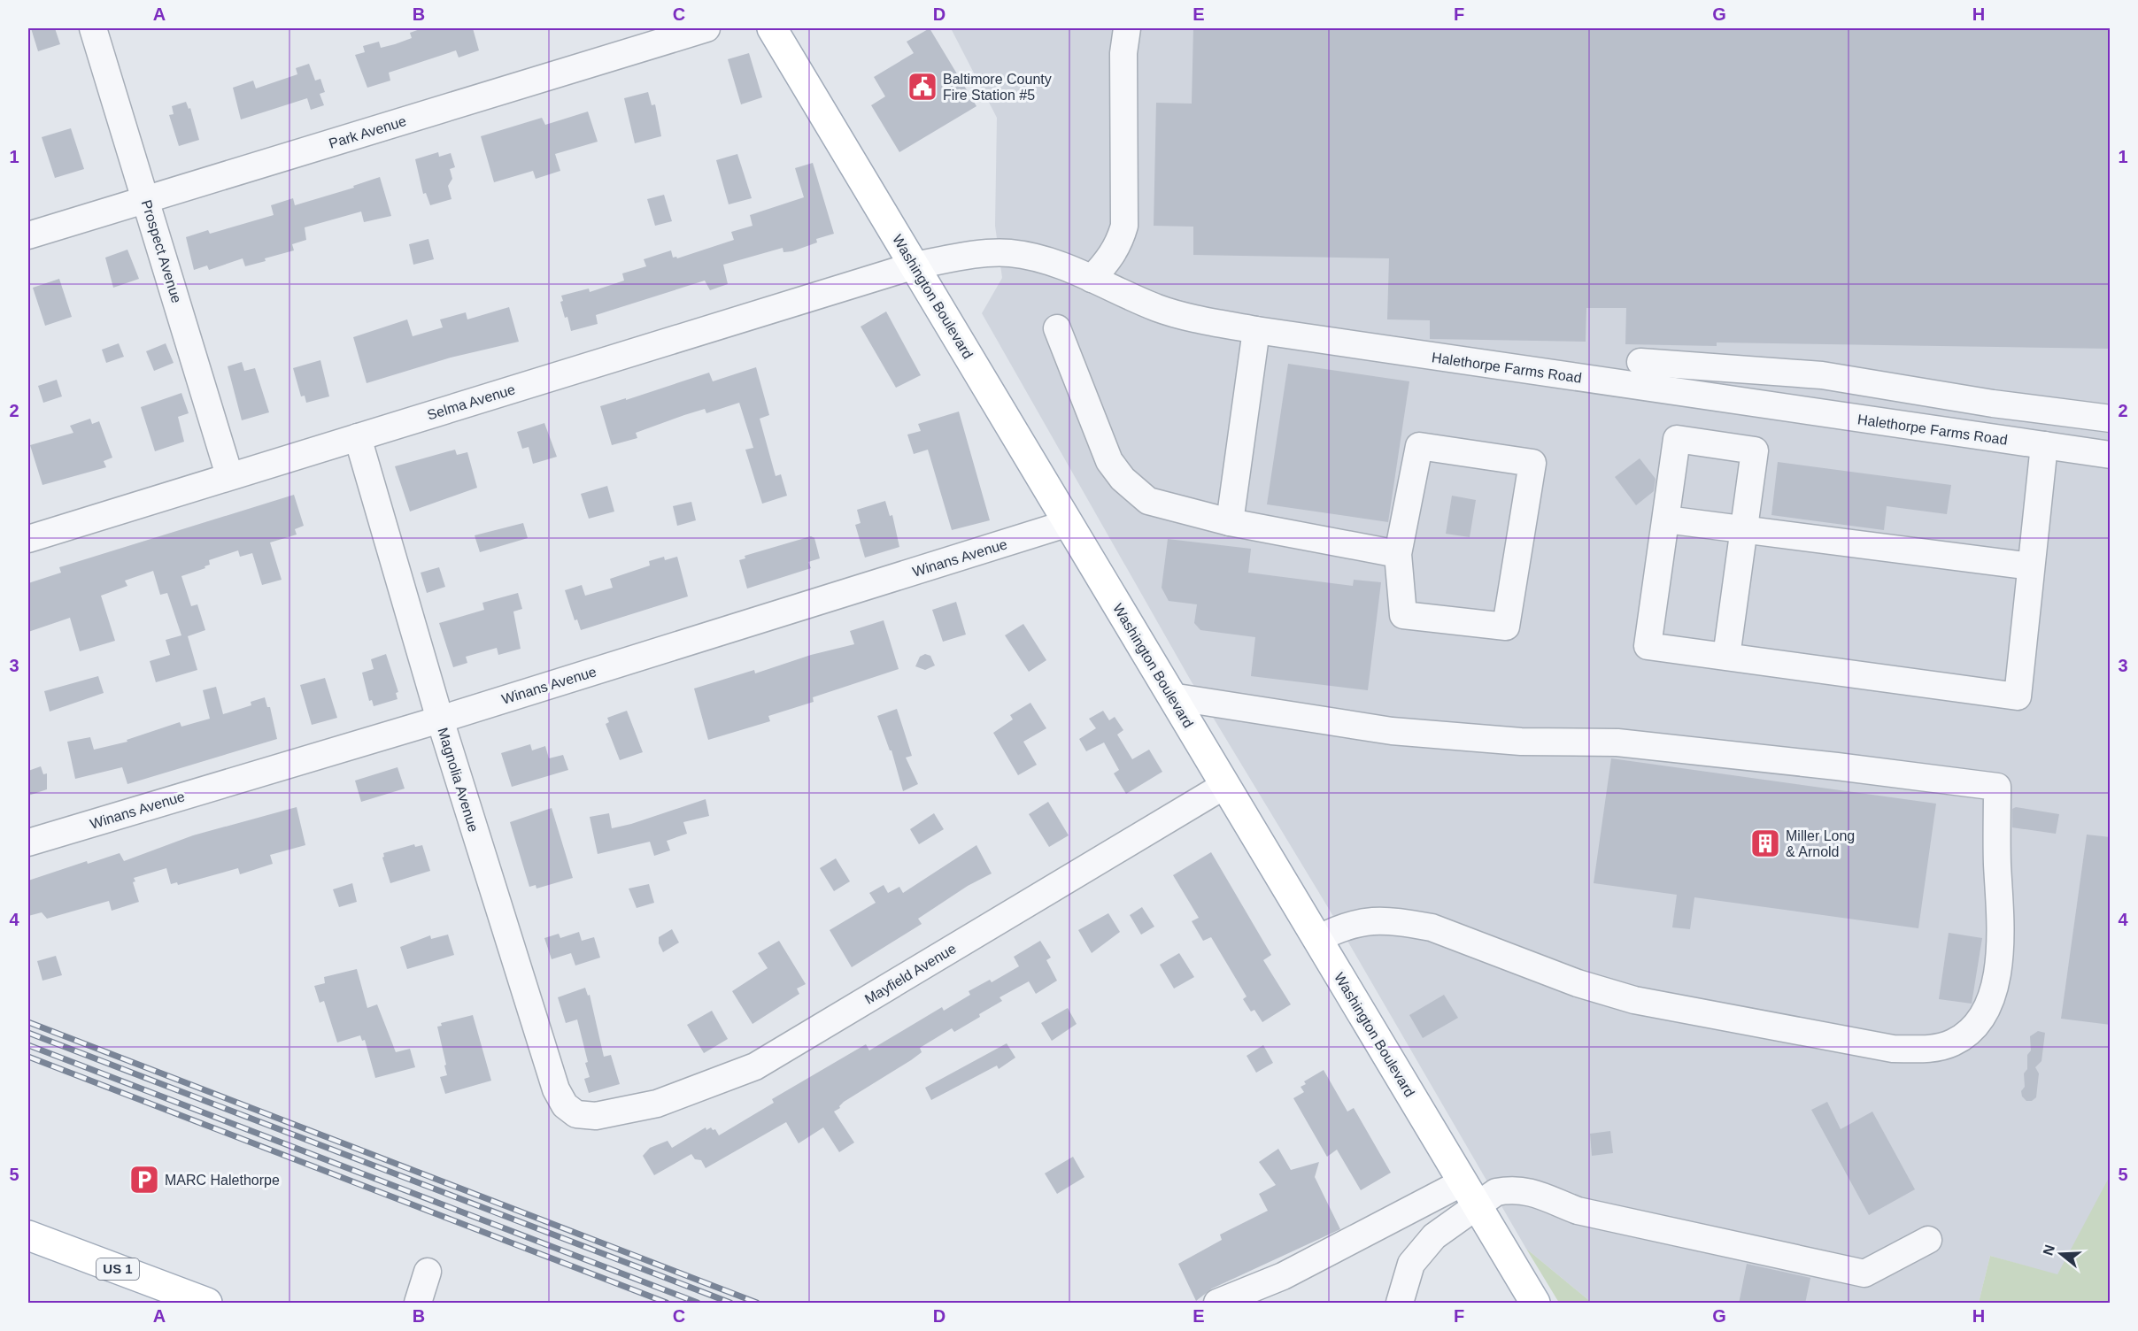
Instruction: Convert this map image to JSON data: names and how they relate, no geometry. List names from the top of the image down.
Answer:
{
  "streets": {
    "main road": ["Washington Boulevard", "US 1"],
    "street": [
      "Park Avenue",
      "Prospect Avenue",
      "Halethorpe Farms Road",
      "Selma Avenue",
      "Winans Avenue",
      "Magnolia Avenue",
      "Mayfield Avenue"
    ]
  },
  "crossings": [
    ["Park Avenue", "Prospect Avenue"],
    ["Prospect Avenue", "Selma Avenue"],
    ["Washington Boulevard", "Halethorpe Farms Road"],
    ["Washington Boulevard", "Selma Avenue"],
    ["Washington Boulevard", "Winans Avenue"],
    ["Washington Boulevard", "Mayfield Avenue"],
    ["Halethorpe Farms Road", "Selma Avenue"],
    ["Selma Avenue", "Magnolia Avenue"],
    ["Winans Avenue", "Magnolia Avenue"],
    ["Magnolia Avenue", "Mayfield Avenue"]
  ],
  "places": {
    "public building": ["Baltimore County Fire Station #5"],
    "building": ["Miller Long & Arnold"],
    "parking": ["MARC Halethorpe"]
  },
  "north": "left",
  "grid": {
    "columns": [
      "A",
      "B",
      "C",
      "D",
      "E",
      "F",
      "G",
      "H"
    ],
    "rows": [
      "1",
      "2",
      "3",
      "4",
      "5"
    ]
  }
}
